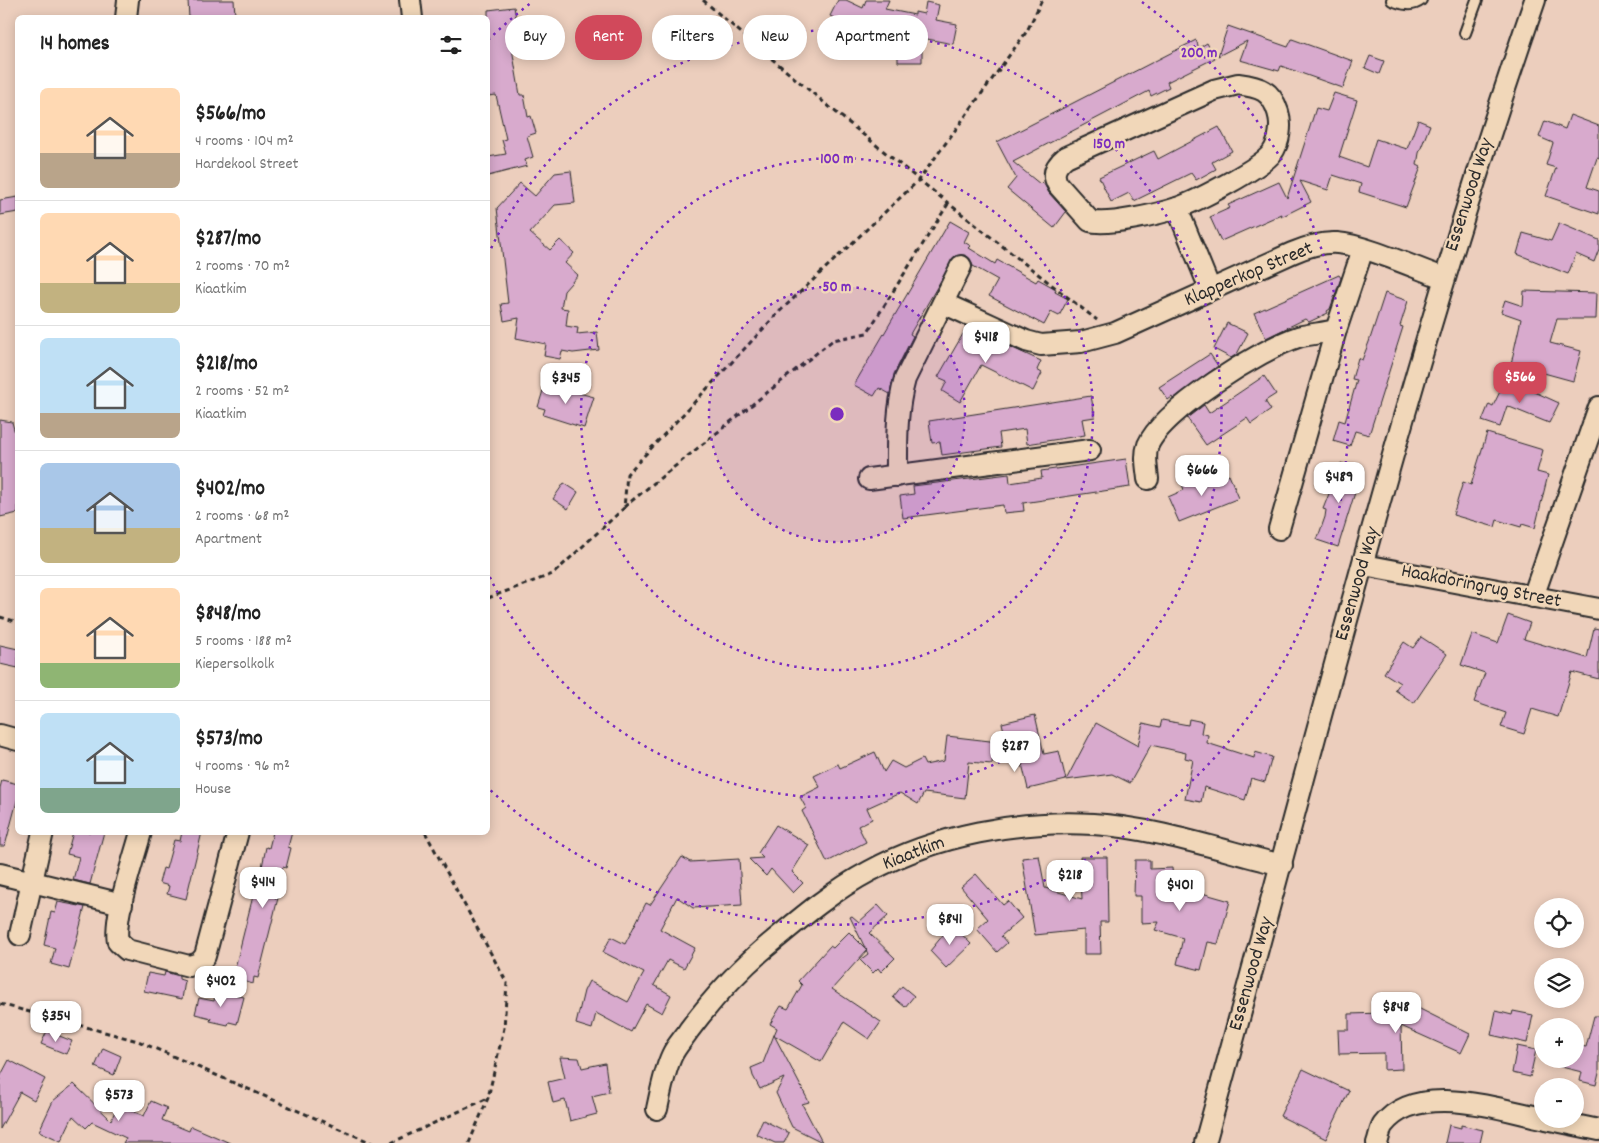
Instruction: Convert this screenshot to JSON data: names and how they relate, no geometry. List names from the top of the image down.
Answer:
{
  "streets": {
    "street": [
      "Essenwood Way",
      "Klapperkop Street",
      "Haakdoringrug Street",
      "Kiaatkim"
    ]
  },
  "crossings": [
    ["Essenwood Way", "Klapperkop Street"],
    ["Essenwood Way", "Haakdoringrug Street"],
    ["Essenwood Way", "Kiaatkim"]
  ],
  "page": {
    "chip": [
      "Buy",
      "Rent",
      "Filters",
      "New",
      "Apartment"
    ],
    "heading": "14 homes",
    "list": [
      {
        "name": "$566/mo",
        "note": "4 rooms · 104 m² · Hardekool Street"
      },
      {
        "name": "$287/mo",
        "note": "2 rooms · 70 m² · Kiaatkim"
      },
      {
        "name": "$218/mo",
        "note": "2 rooms · 52 m² · Kiaatkim"
      },
      {
        "name": "$402/mo",
        "note": "2 rooms · 68 m² · Apartment"
      },
      {
        "name": "$848/mo",
        "note": "5 rooms · 188 m² · Kiepersolkolk"
      },
      {
        "name": "$573/mo",
        "note": "4 rooms · 96 m² · House"
      }
    ],
    "price": [
      "$418",
      "$566",
      "$345",
      "$666",
      "$489",
      "$287",
      "$218",
      "$414",
      "$401",
      "$841",
      "$402",
      "$848",
      "$354",
      "$573"
    ],
    "map_buttons": ["+", "−"]
  },
  "rings": [
    "200 m",
    "150 m",
    "100 m",
    "50 m"
  ]
}
